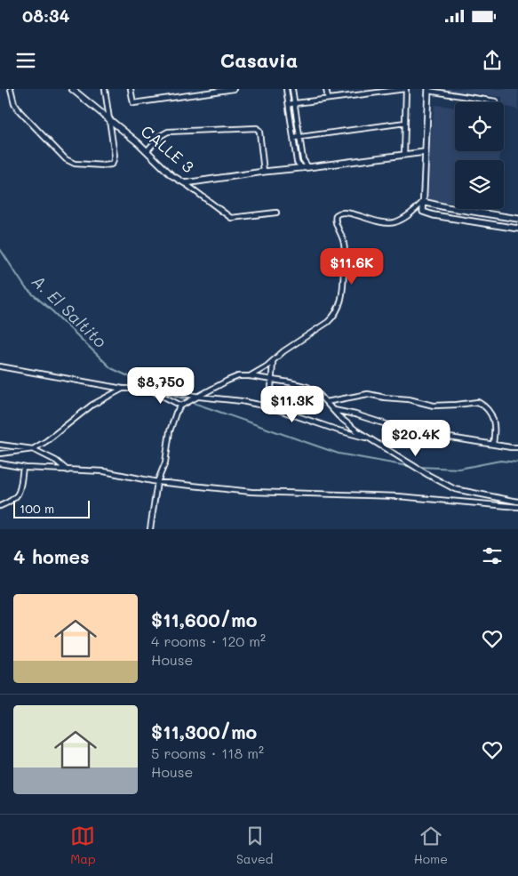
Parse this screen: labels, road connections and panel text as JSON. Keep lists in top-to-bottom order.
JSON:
{
  "streets": {
    "street": ["CALLE 3"]
  },
  "water": ["A. El Saltito"],
  "scale_bar": "100 m",
  "page": {
    "status": "08:34",
    "header": "Casavia",
    "price": [
      "$11.6K",
      "$8,750",
      "$11.3K",
      "$20.4K"
    ],
    "scale": "100 m",
    "heading": "4 homes",
    "list": [
      {
        "name": "$11,600/mo",
        "note": "4 rooms · 120 m² · House"
      },
      {
        "name": "$11,300/mo",
        "note": "5 rooms · 118 m² · House"
      }
    ],
    "tabs": ["Map", "Saved", "Home"]
  }
}
